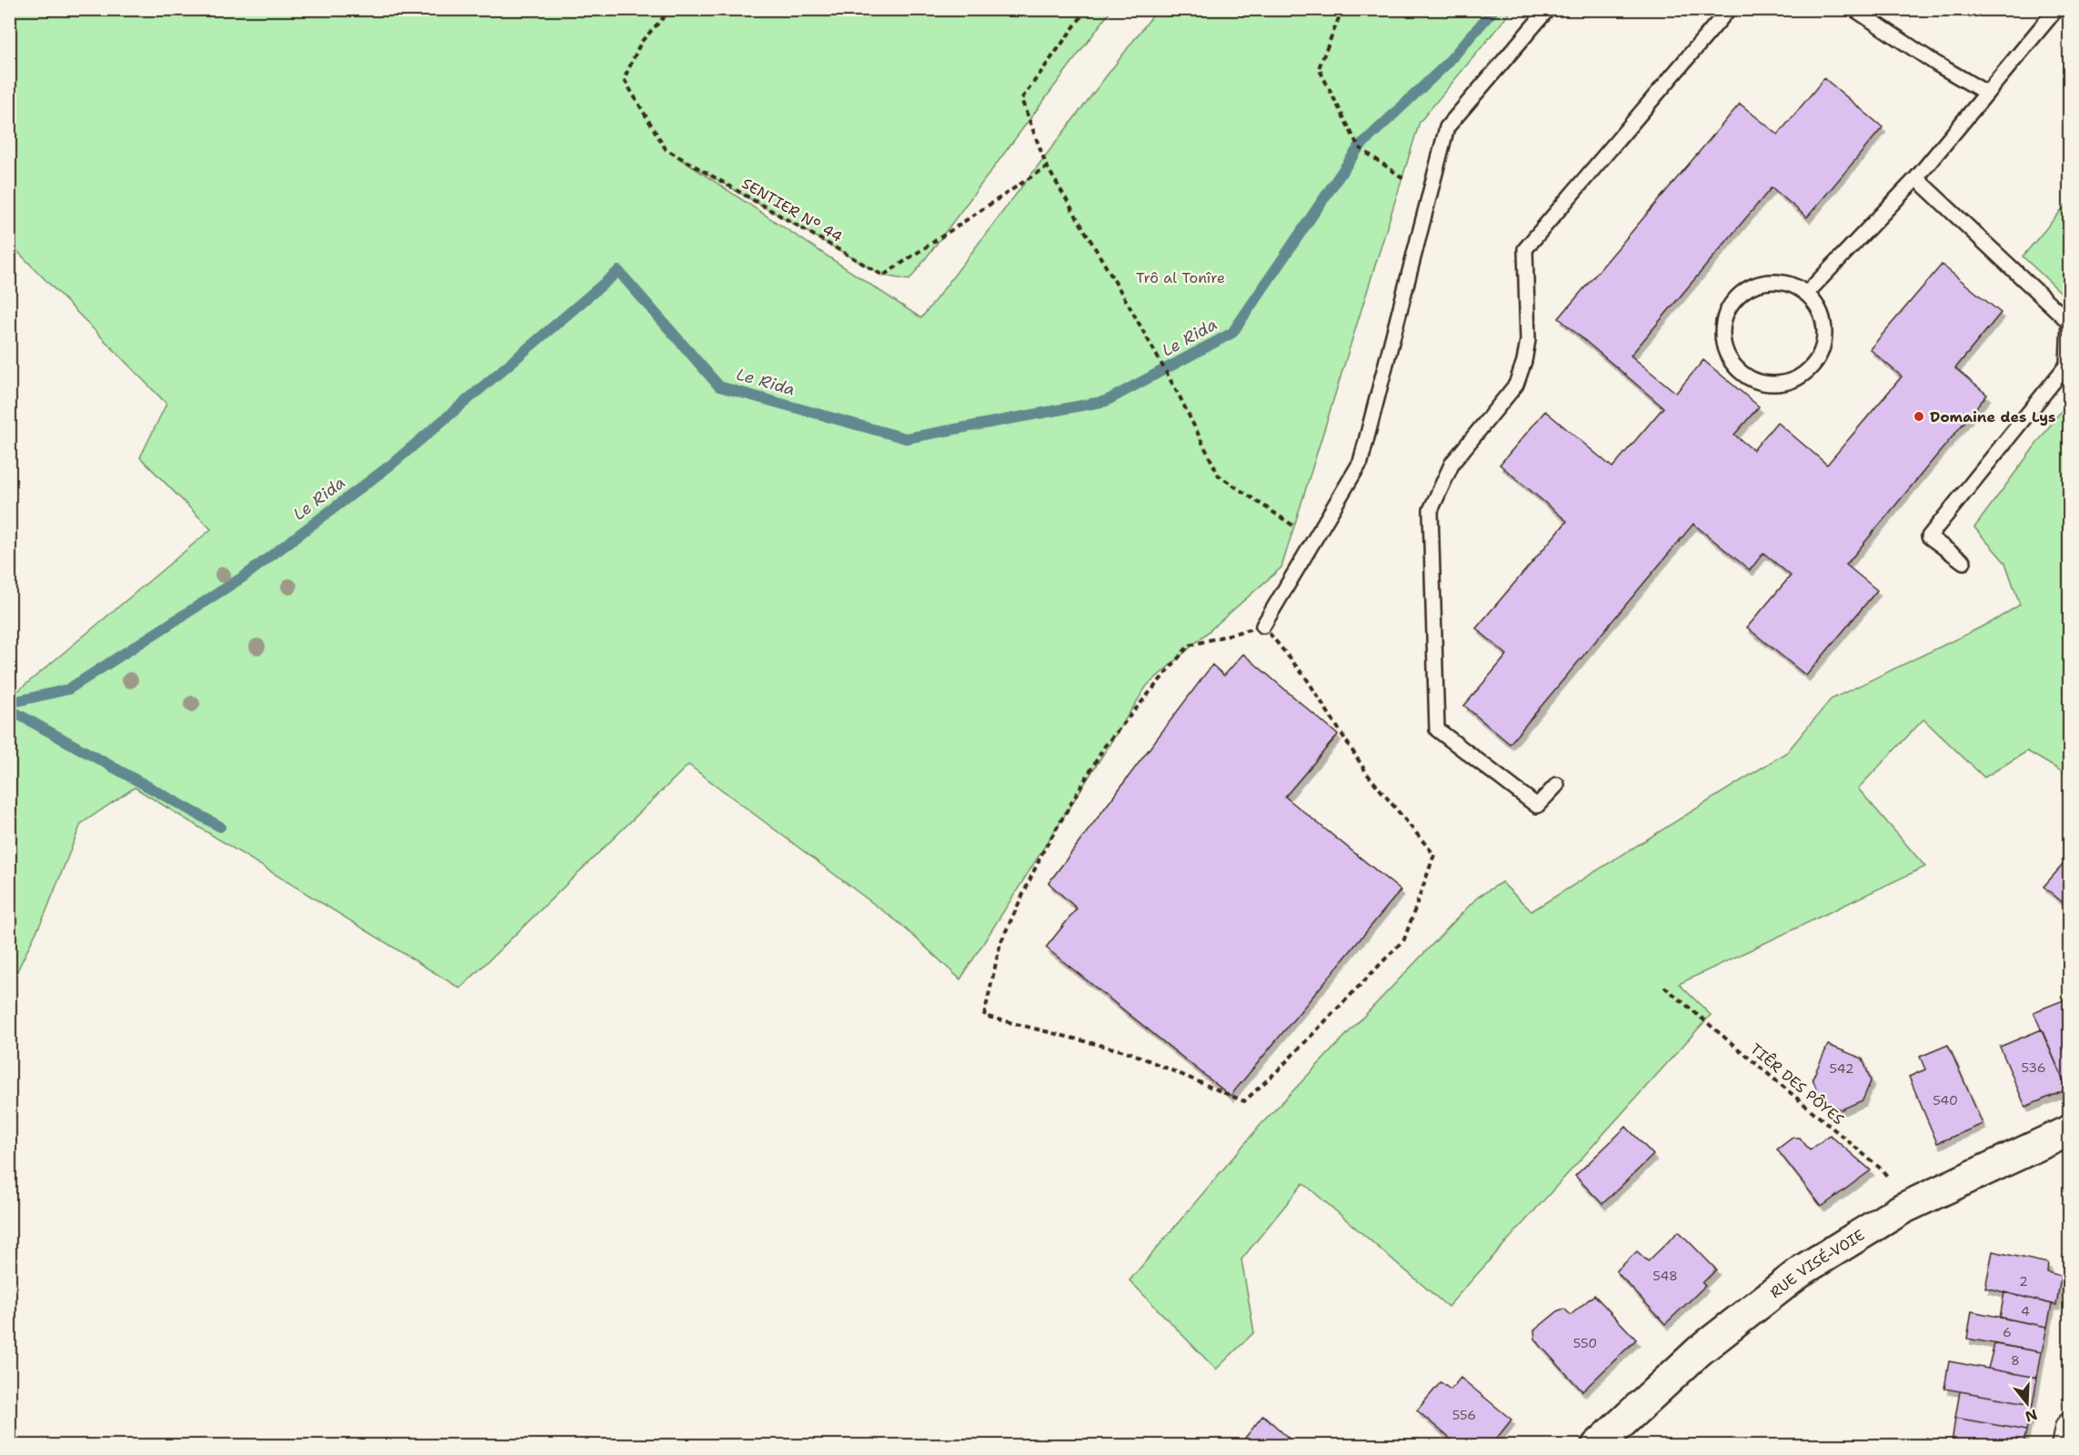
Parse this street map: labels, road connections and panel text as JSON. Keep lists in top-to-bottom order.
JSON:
{
  "streets": {
    "street": ["RUE VISÉ-VOIE"],
    "path": ["SENTIER N° 44", "TIÊR DES PÔYES"]
  },
  "crossings": [
    ["TIÊR DES PÔYES", "RUE VISÉ-VOIE"]
  ],
  "water": ["Le Rida"],
  "parks": ["Trô al Tonîre"],
  "places": ["Domaine des Lys"],
  "house_numbers": [
    "536",
    "542",
    "540",
    "548",
    "2",
    "4",
    "6",
    "550",
    "8",
    "556"
  ],
  "north": "bottom"
}
